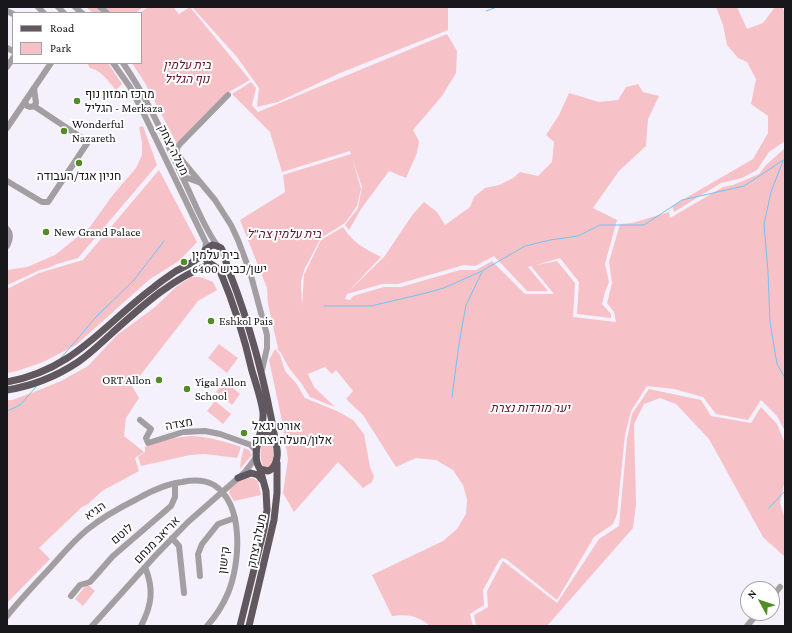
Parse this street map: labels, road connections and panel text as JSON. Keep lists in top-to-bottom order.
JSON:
{
  "streets": {
    "main road": ["מעלה יצחק"],
    "street": [
      "מצדה",
      "הגיא",
      "לוטם",
      "אריאב מנחם",
      "קישון"
    ]
  },
  "crossings": [
    ["מעלה יצחק", "מצדה"],
    ["הגיא", "לוטם"],
    ["הגיא", "אריאב מנחם"],
    ["הגיא", "קישון"],
    ["אריאב מנחם", "קישון"]
  ],
  "parks": ["בית עלמין נוף הגליל", "בית עלמין צה\"ל", "יער מורדות נצרת"],
  "places": [
    "מרכז המזון נוף הגליל - Merkaza",
    "Wonderful Nazareth",
    "חניון אגד/העבודה",
    "New Grand Palace",
    "בית עלמין ישן/כביש 6400",
    "Eshkol Pais",
    "ORT Allon",
    "Yigal Allon School",
    "אורט יגאל אלון/מעלה יצחק"
  ],
  "legend": ["Road", "Park"],
  "north": "top left"
}
